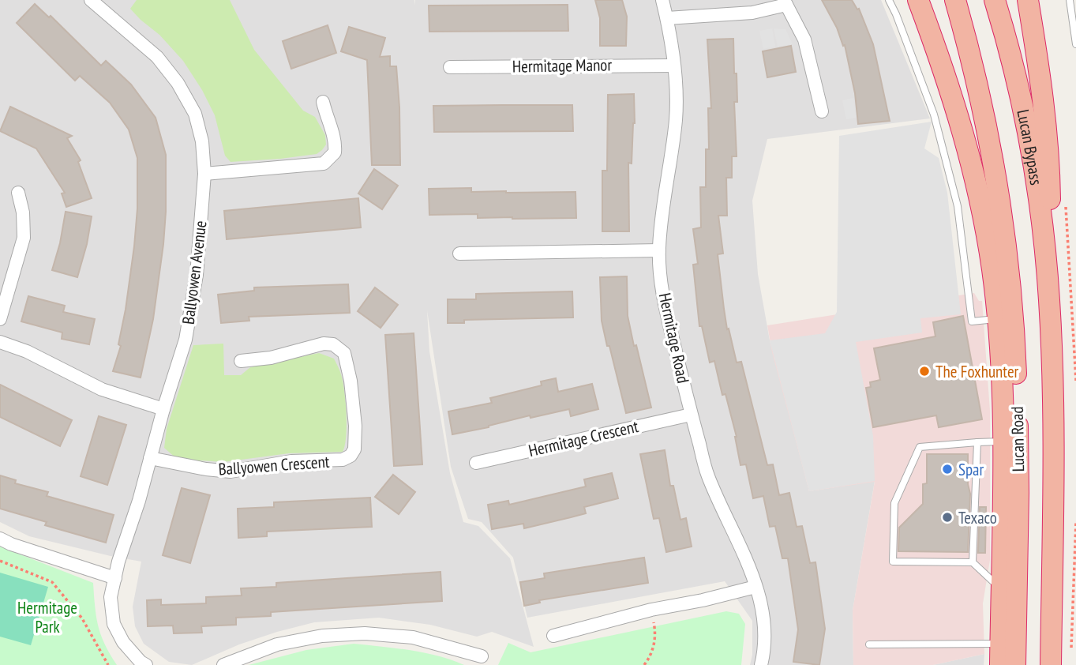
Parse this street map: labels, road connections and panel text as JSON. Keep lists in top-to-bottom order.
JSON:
{
  "streets": {
    "highway": ["Lucan Bypass", "Lucan Road"],
    "street": [
      "Hermitage Manor",
      "Ballyowen Avenue",
      "Hermitage Road",
      "Hermitage Crescent",
      "Ballyowen Crescent"
    ]
  },
  "crossings": [
    ["Hermitage Manor", "Hermitage Road"],
    ["Ballyowen Avenue", "Ballyowen Crescent"],
    ["Hermitage Road", "Hermitage Crescent"]
  ],
  "parks": ["Hermitage Park"],
  "places": ["The Foxhunter", "Spar", "Texaco"]
}
